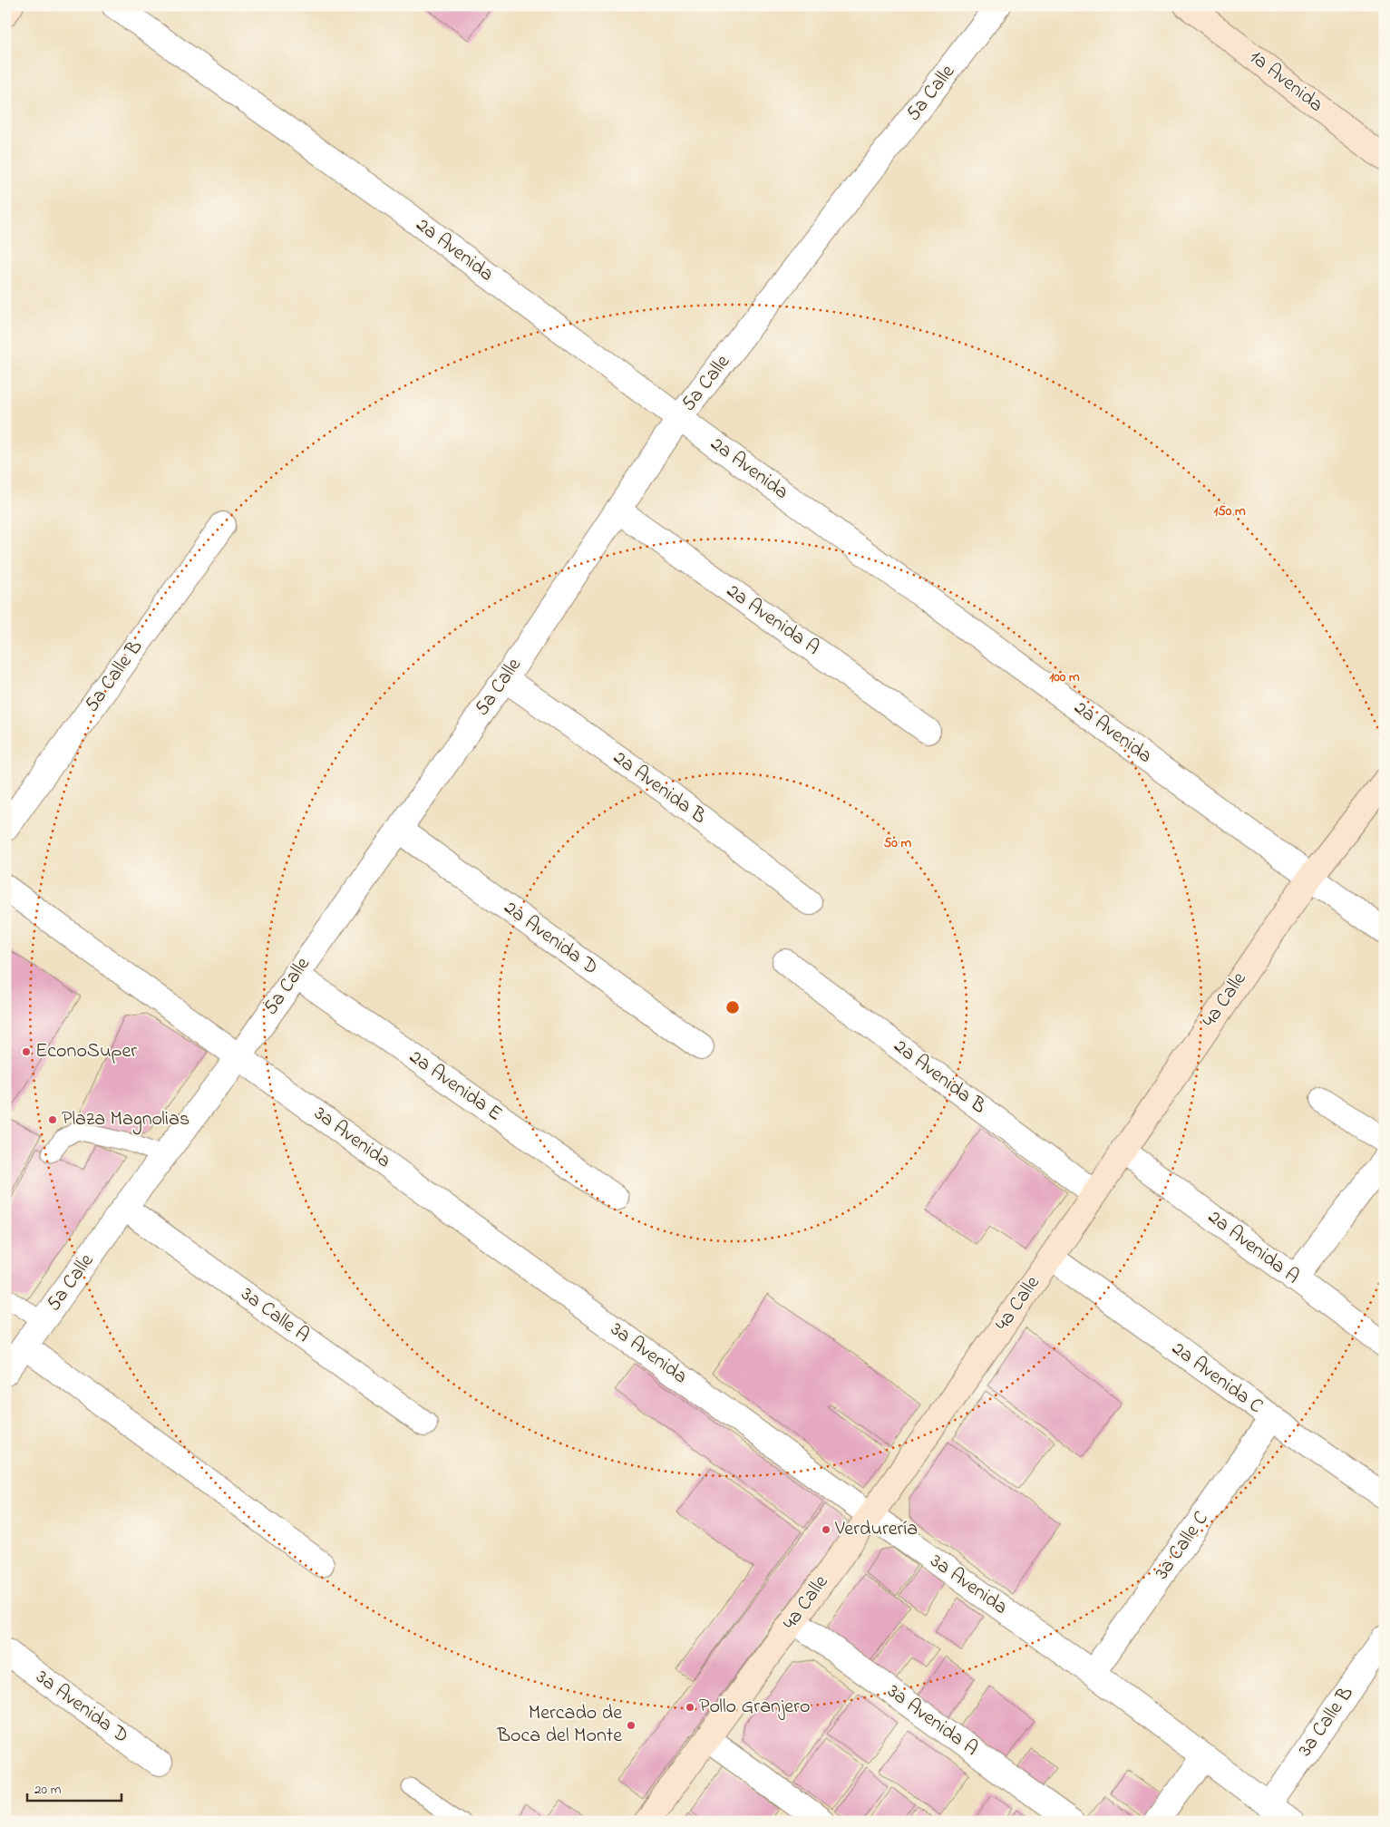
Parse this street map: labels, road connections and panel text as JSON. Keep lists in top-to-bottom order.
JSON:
{
  "streets": {
    "main road": ["1a Avenida", "4a Calle"],
    "street": [
      "5a Calle",
      "2a Avenida",
      "2a Avenida A",
      "5a Calle B",
      "2a Avenida B",
      "2a Avenida D",
      "2a Avenida E",
      "3a Avenida",
      "3a Calle A",
      "2a Avenida C",
      "3a Calle C",
      "3a Avenida D",
      "3a Avenida A",
      "3a Calle B"
    ]
  },
  "crossings": [
    ["5a Calle", "2a Avenida"],
    ["5a Calle", "2a Avenida A"],
    ["5a Calle", "2a Avenida B"],
    ["5a Calle", "2a Avenida D"],
    ["5a Calle", "2a Avenida E"],
    ["5a Calle", "3a Avenida"],
    ["5a Calle", "3a Calle A"],
    ["2a Avenida", "4a Calle"],
    ["2a Avenida A", "4a Calle"],
    ["2a Avenida B", "4a Calle"],
    ["4a Calle", "3a Avenida"],
    ["4a Calle", "2a Avenida C"],
    ["4a Calle", "3a Avenida A"],
    ["3a Avenida", "3a Calle C"],
    ["3a Avenida", "3a Calle B"],
    ["2a Avenida C", "3a Calle C"]
  ],
  "places": [
    "EconoSuper",
    "Plaza Magnolias",
    "Verdurería",
    "Pollo Granjero",
    "Mercado de Boca del Monte"
  ],
  "scale_bar": "20 m",
  "rings": ["150 m", "100 m", "50 m"]
}
